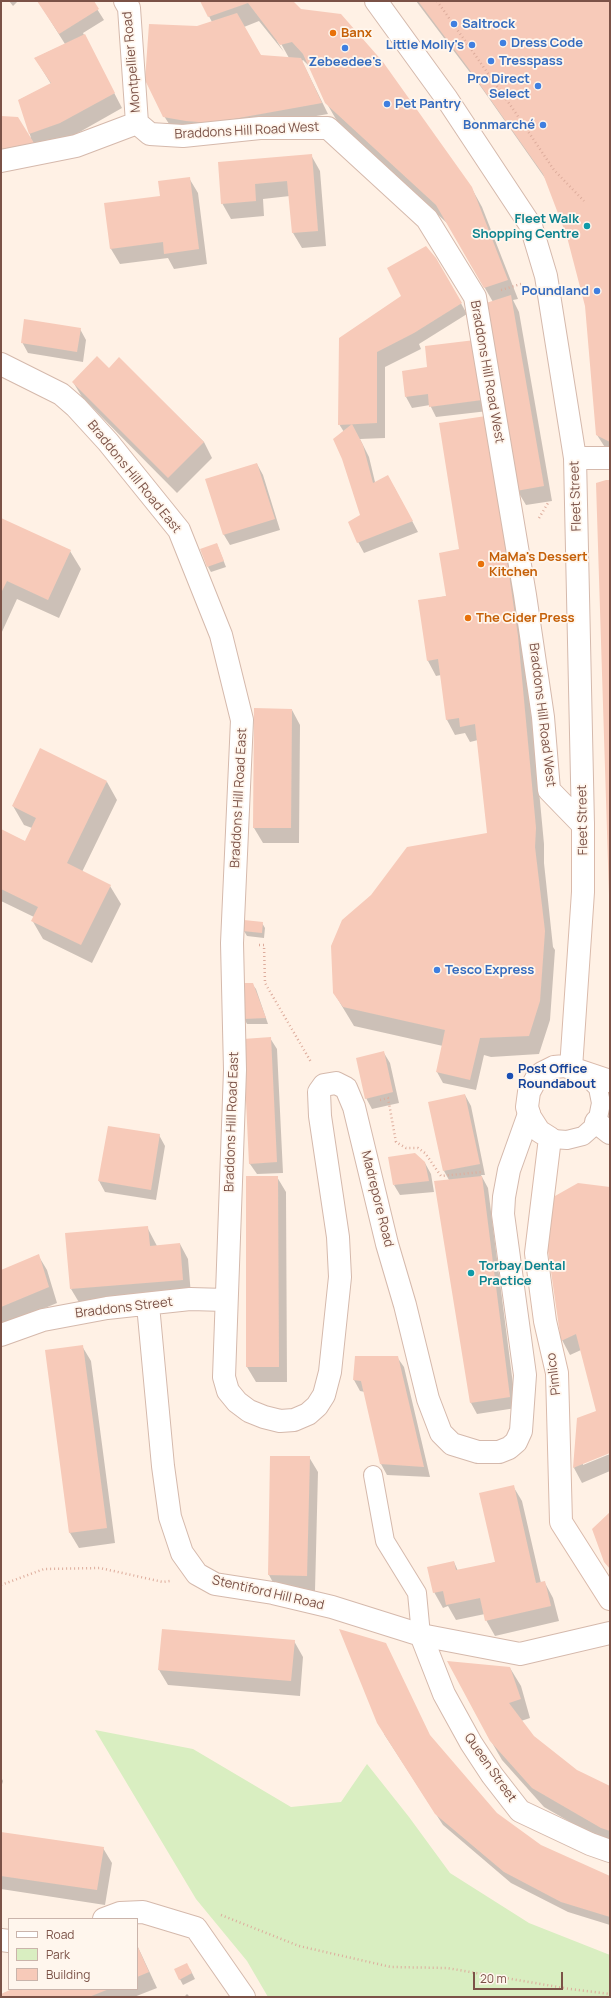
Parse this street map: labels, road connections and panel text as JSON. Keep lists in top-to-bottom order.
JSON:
{
  "streets": {
    "street": [
      "Montpellier Road",
      "Braddons Hill Road West",
      "Braddons Hill Road East",
      "Fleet Street",
      "Madrepore Road",
      "Braddons Street",
      "Pimlico",
      "Stentiford Hill Road",
      "Queen Street"
    ]
  },
  "crossings": [
    ["Montpellier Road", "Braddons Hill Road West"],
    ["Braddons Hill Road West", "Fleet Street"],
    ["Braddons Hill Road East", "Braddons Street"],
    ["Fleet Street", "Madrepore Road"],
    ["Fleet Street", "Pimlico"],
    ["Madrepore Road", "Pimlico"],
    ["Braddons Street", "Stentiford Hill Road"],
    ["Stentiford Hill Road", "Queen Street"]
  ],
  "places": [
    "Saltrock",
    "Banx",
    "Dress Code",
    "Little Molly's",
    "Zebeedee's",
    "Tresspass",
    "Pro Direct Select",
    "Pet Pantry",
    "Bonmarché",
    "Fleet Walk Shopping Centre",
    "Poundland",
    "MaMa's Dessert Kitchen",
    "The Cider Press",
    "Tesco Express",
    "Post Office Roundabout",
    "Torbay Dental Practice"
  ],
  "legend": ["Road", "Park", "Building"],
  "scale_bar": "20 m"
}
